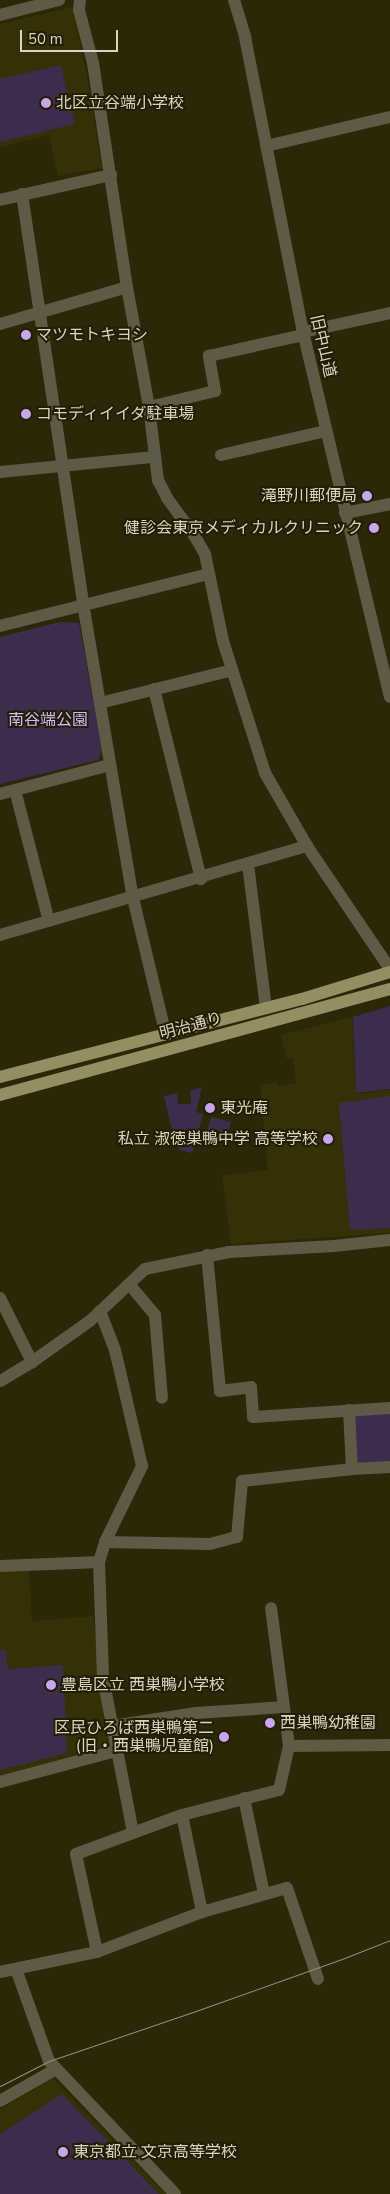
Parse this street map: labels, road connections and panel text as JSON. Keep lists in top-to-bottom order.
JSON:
{
  "streets": {
    "main road": ["明治通り"],
    "street": ["旧中山道"]
  },
  "parks": ["南谷端公園"],
  "places": [
    "北区立谷端小学校",
    "マツモトキヨシ",
    "コモディイイダ駐車場",
    "滝野川郵便局",
    "健診会東京メディカルクリニック",
    "東光庵",
    "私立 淑徳巣鴨中学 高等学校",
    "豊島区立 西巣鴨小学校",
    "西巣鴨幼稚園",
    "区民ひろば西巣鴨第二 (旧・西巣鴨児童館)",
    "東京都立 文京高等学校"
  ],
  "scale_bar": "50 m"
}
